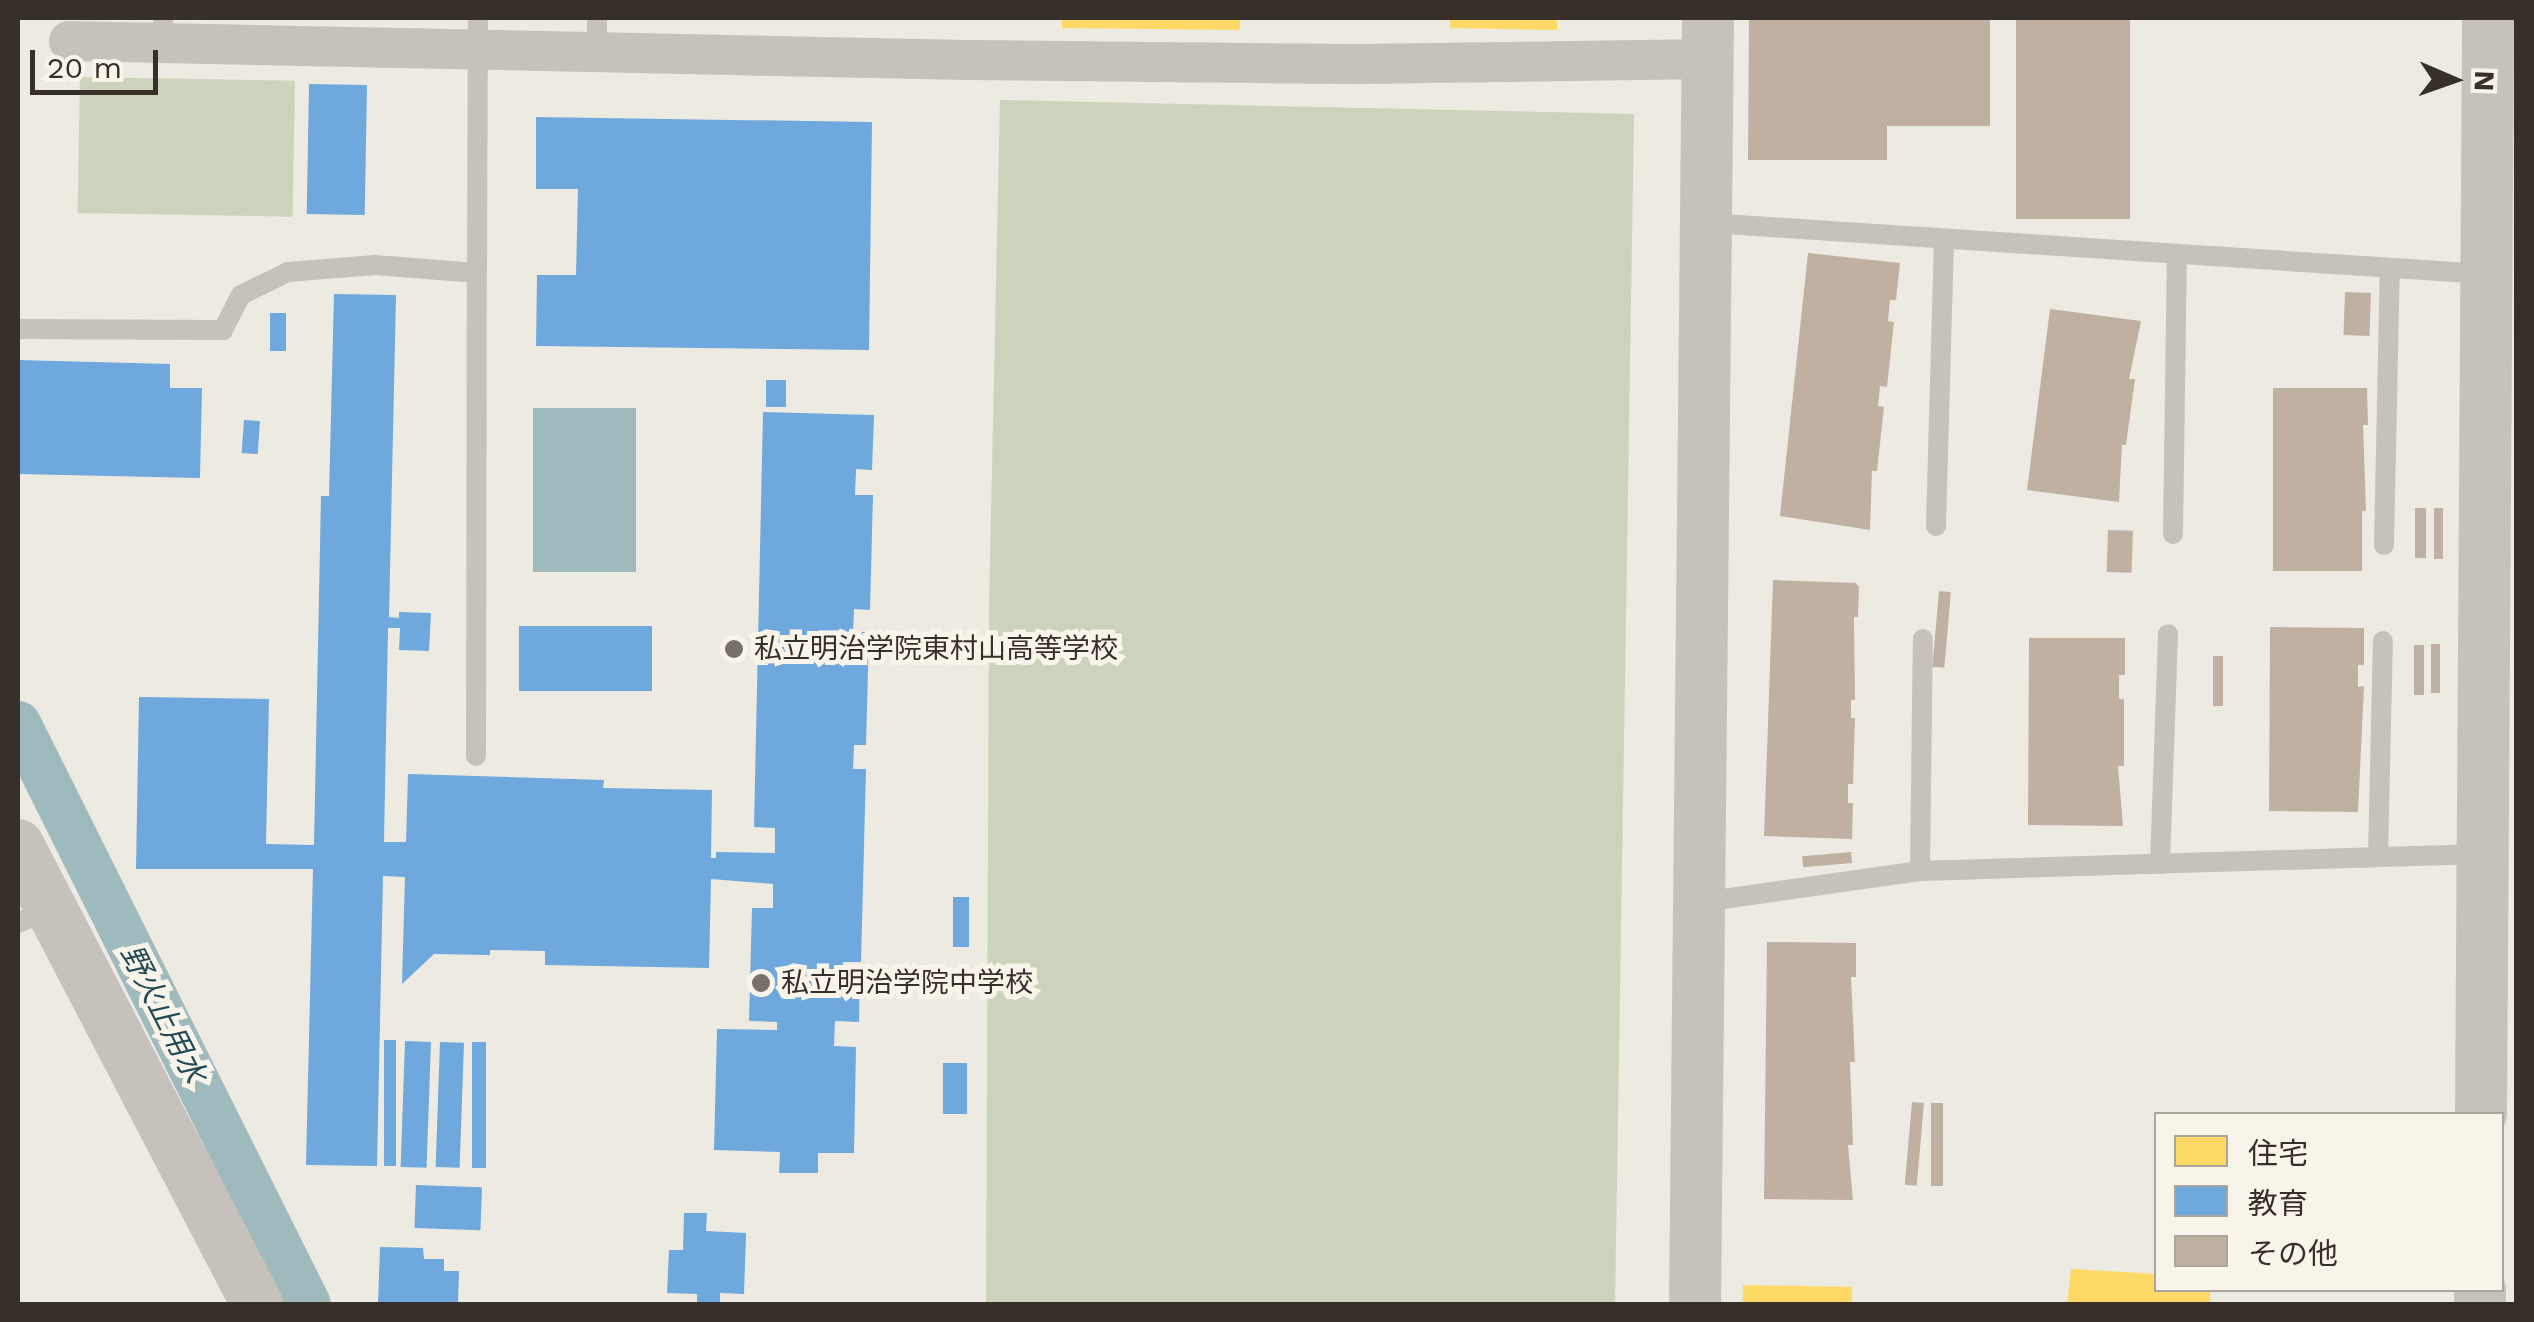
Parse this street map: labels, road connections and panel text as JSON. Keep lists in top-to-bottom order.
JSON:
{
  "water": ["野火止用水"],
  "places": ["私立明治学院東村山高等学校", "私立明治学院中学校"],
  "legend": ["住宅", "教育", "その他"],
  "scale_bar": "20 m",
  "north": "right"
}
